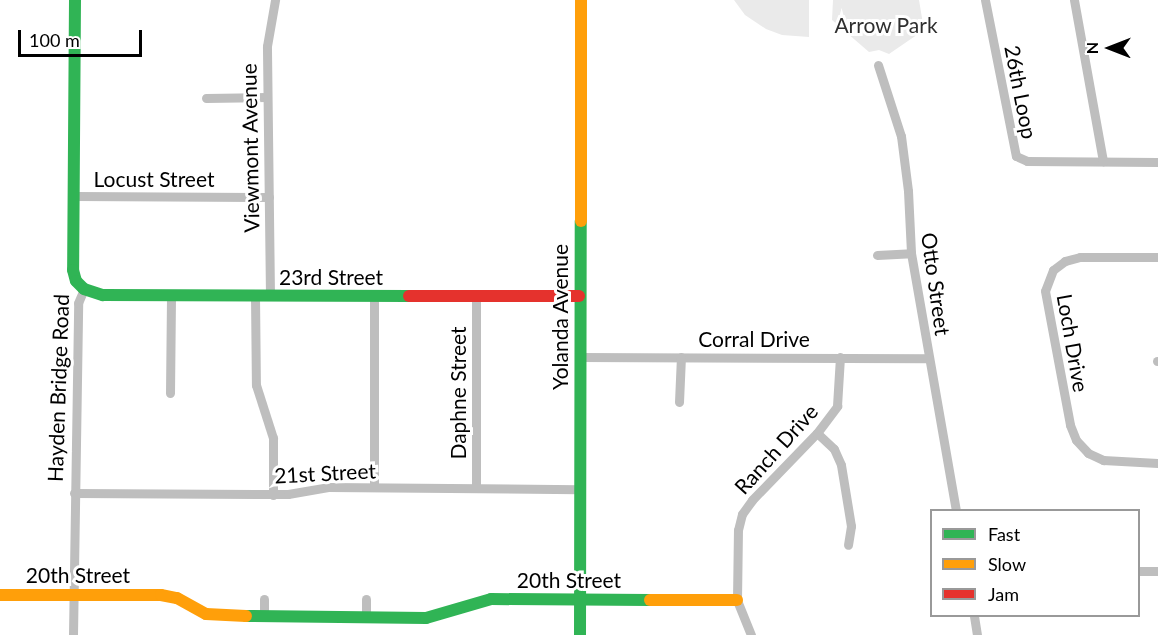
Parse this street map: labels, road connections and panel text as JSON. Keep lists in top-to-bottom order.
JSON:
{
  "streets": {
    "street": [
      "26th Loop",
      "Viewmont Avenue",
      "Locust Street",
      "23rd Street",
      "Otto Street",
      "Yolanda Avenue",
      "Corral Drive",
      "Loch Drive",
      "Hayden Bridge Road",
      "Daphne Street",
      "Ranch Drive",
      "21st Street",
      "20th Street"
    ]
  },
  "crossings": [
    ["Viewmont Avenue", "Locust Street"],
    ["Viewmont Avenue", "23rd Street"],
    ["Locust Street", "Hayden Bridge Road"],
    ["23rd Street", "Yolanda Avenue"],
    ["23rd Street", "Hayden Bridge Road"],
    ["23rd Street", "Daphne Street"],
    ["Otto Street", "Corral Drive"],
    ["Yolanda Avenue", "Corral Drive"],
    ["Yolanda Avenue", "21st Street"],
    ["Yolanda Avenue", "20th Street"],
    ["Corral Drive", "Ranch Drive"],
    ["Hayden Bridge Road", "21st Street"],
    ["Hayden Bridge Road", "20th Street"],
    ["Daphne Street", "21st Street"],
    ["Ranch Drive", "20th Street"]
  ],
  "parks": ["Arrow Park"],
  "legend": ["Fast", "Slow", "Jam"],
  "scale_bar": "100 m",
  "north": "left"
}
